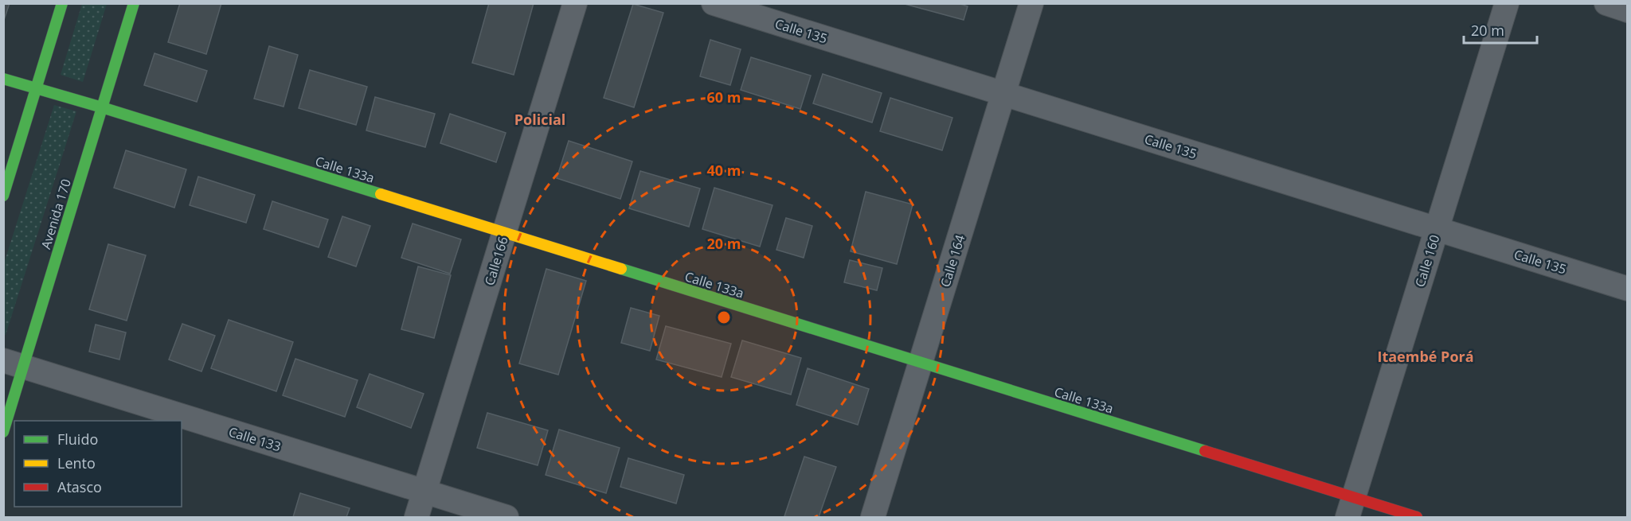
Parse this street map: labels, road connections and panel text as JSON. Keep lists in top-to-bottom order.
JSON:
{
  "streets": {
    "street": [
      "Calle 135",
      "Calle 133a",
      "Avenida 170",
      "Calle166",
      "Calle 164",
      "Calle 160",
      "Calle 133"
    ]
  },
  "crossings": [
    ["Calle 135", "Calle 164"],
    ["Calle 135", "Calle 160"],
    ["Calle 133a", "Avenida 170"],
    ["Calle 133a", "Calle166"],
    ["Calle 133a", "Calle 164"],
    ["Calle 133a", "Calle 160"],
    ["Avenida 170", "Calle 133"],
    ["Calle166", "Calle 133"]
  ],
  "districts": ["Policial", "Itaembé Porá"],
  "legend": ["Fluido", "Lento", "Atasco"],
  "scale_bar": "20 m",
  "rings": ["60 m", "40 m", "20 m"]
}
